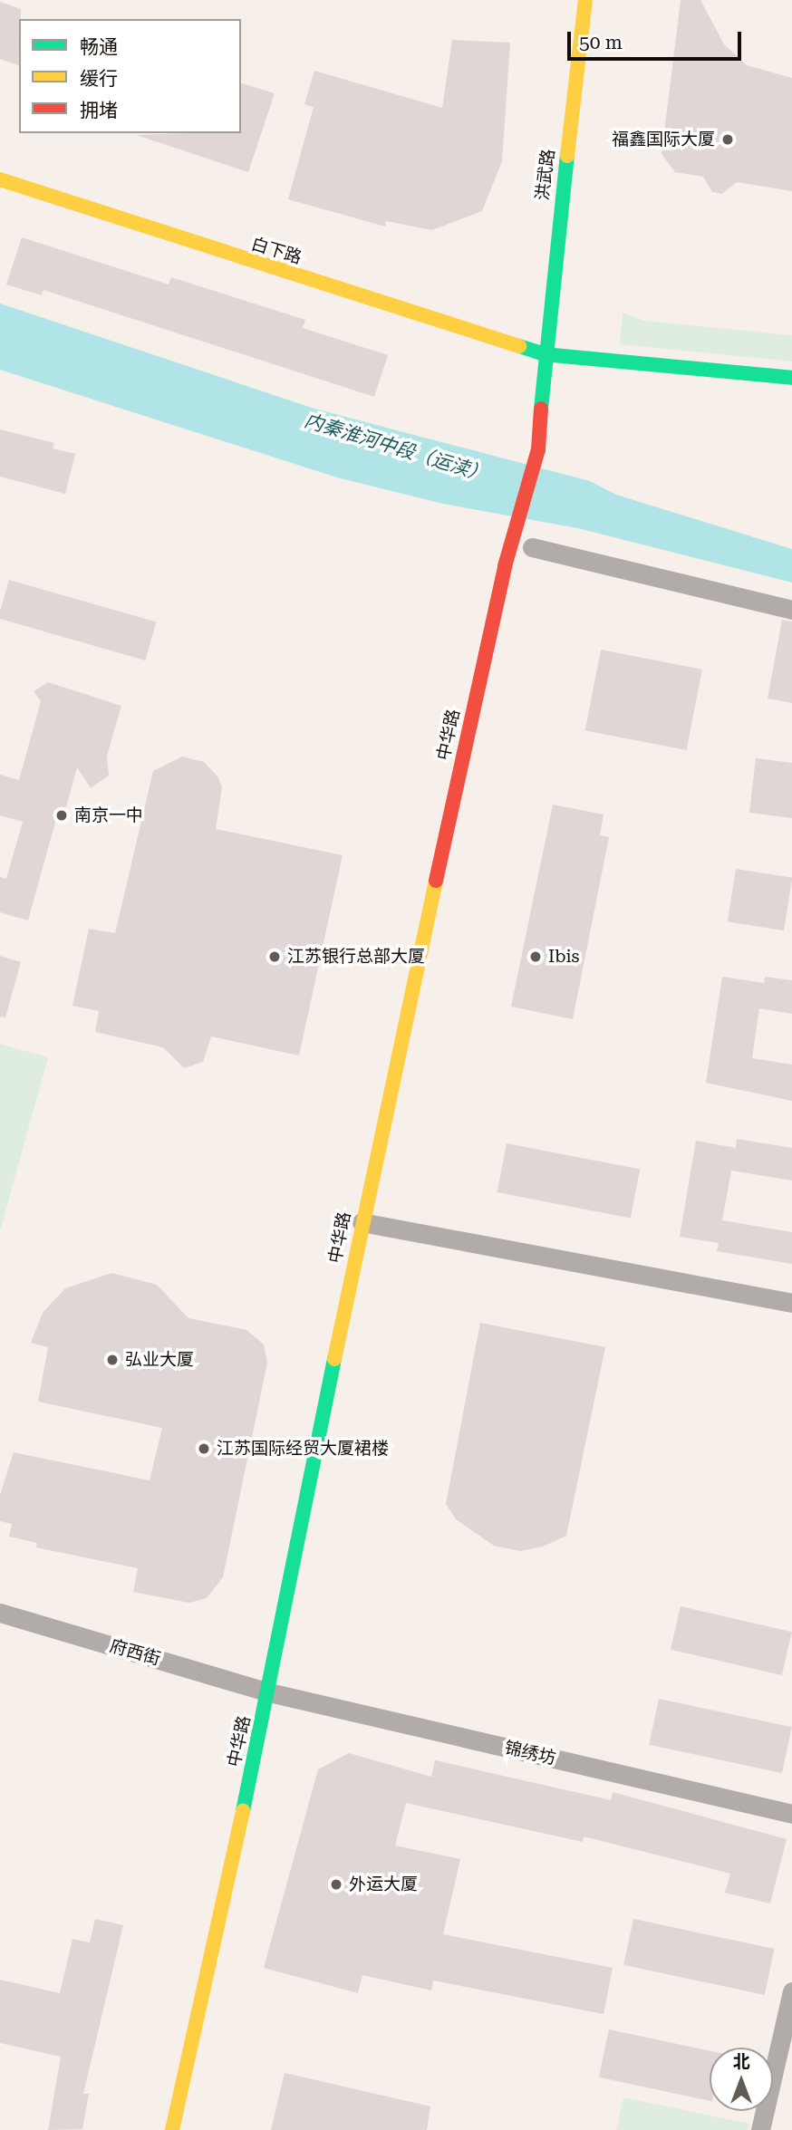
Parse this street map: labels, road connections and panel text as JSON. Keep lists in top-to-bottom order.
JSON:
{
  "streets": {
    "main road": ["洪武路", "白下路", "中华路"],
    "street": ["府西街", "锦绣坊"]
  },
  "crossings": [
    ["洪武路", "白下路"],
    ["洪武路", "中华路"],
    ["白下路", "中华路"],
    ["中华路", "府西街"],
    ["中华路", "锦绣坊"],
    ["府西街", "锦绣坊"]
  ],
  "water": ["内秦淮河中段（运渎）"],
  "places": [
    "福鑫国际大厦",
    "南京一中",
    "江苏银行总部大厦",
    "Ibis",
    "弘业大厦",
    "江苏国际经贸大厦裙楼",
    "外运大厦"
  ],
  "legend": ["畅通", "缓行", "拥堵"],
  "scale_bar": "50 m",
  "north": "top"
}
